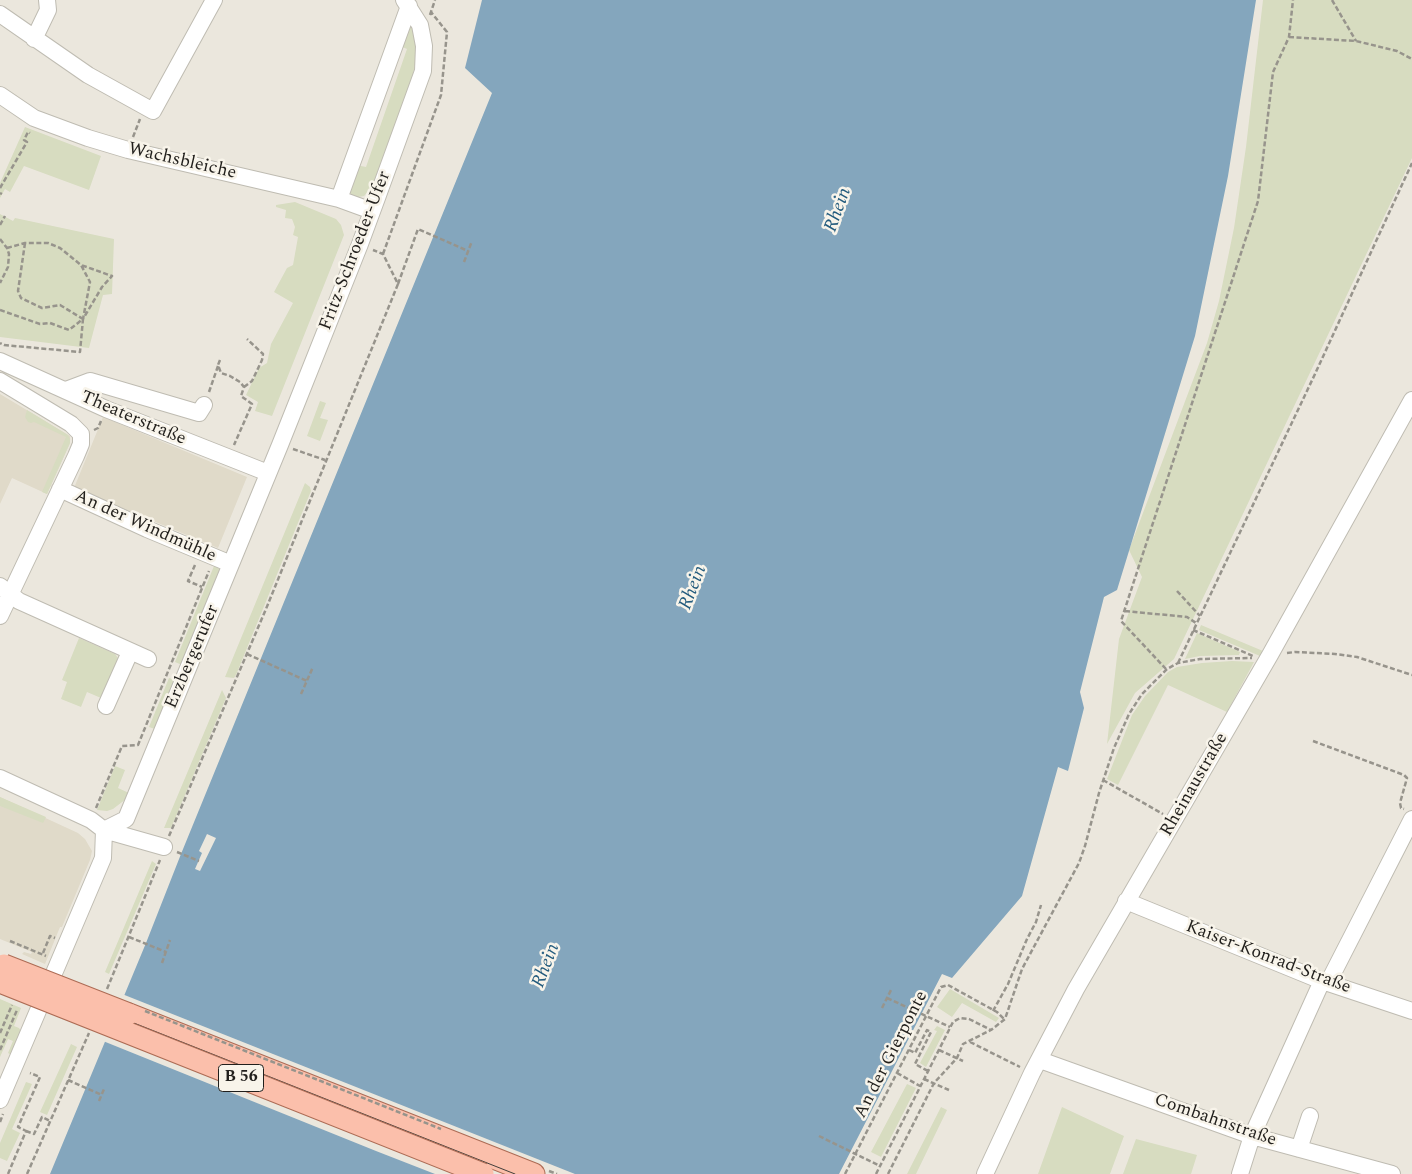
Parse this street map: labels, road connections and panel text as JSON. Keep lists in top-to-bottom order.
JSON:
{
  "streets": {
    "main road": ["B 56"],
    "street": [
      "Wachsbleiche",
      "Fritz-Schroeder-Ufer",
      "Theaterstraße",
      "An der Windmühle",
      "Erzbergerufer",
      "Rheinaustraße",
      "Kaiser-Konrad-Straße",
      "Combahnstraße"
    ],
    "path": ["An der Gierponte"]
  },
  "crossings": [
    ["Wachsbleiche", "Fritz-Schroeder-Ufer"],
    ["Fritz-Schroeder-Ufer", "Theaterstraße"],
    ["Fritz-Schroeder-Ufer", "Erzbergerufer"],
    ["Theaterstraße", "Erzbergerufer"],
    ["An der Windmühle", "Erzbergerufer"],
    ["Rheinaustraße", "Kaiser-Konrad-Straße"],
    ["Rheinaustraße", "Combahnstraße"]
  ],
  "water": ["Rhein"]
}
